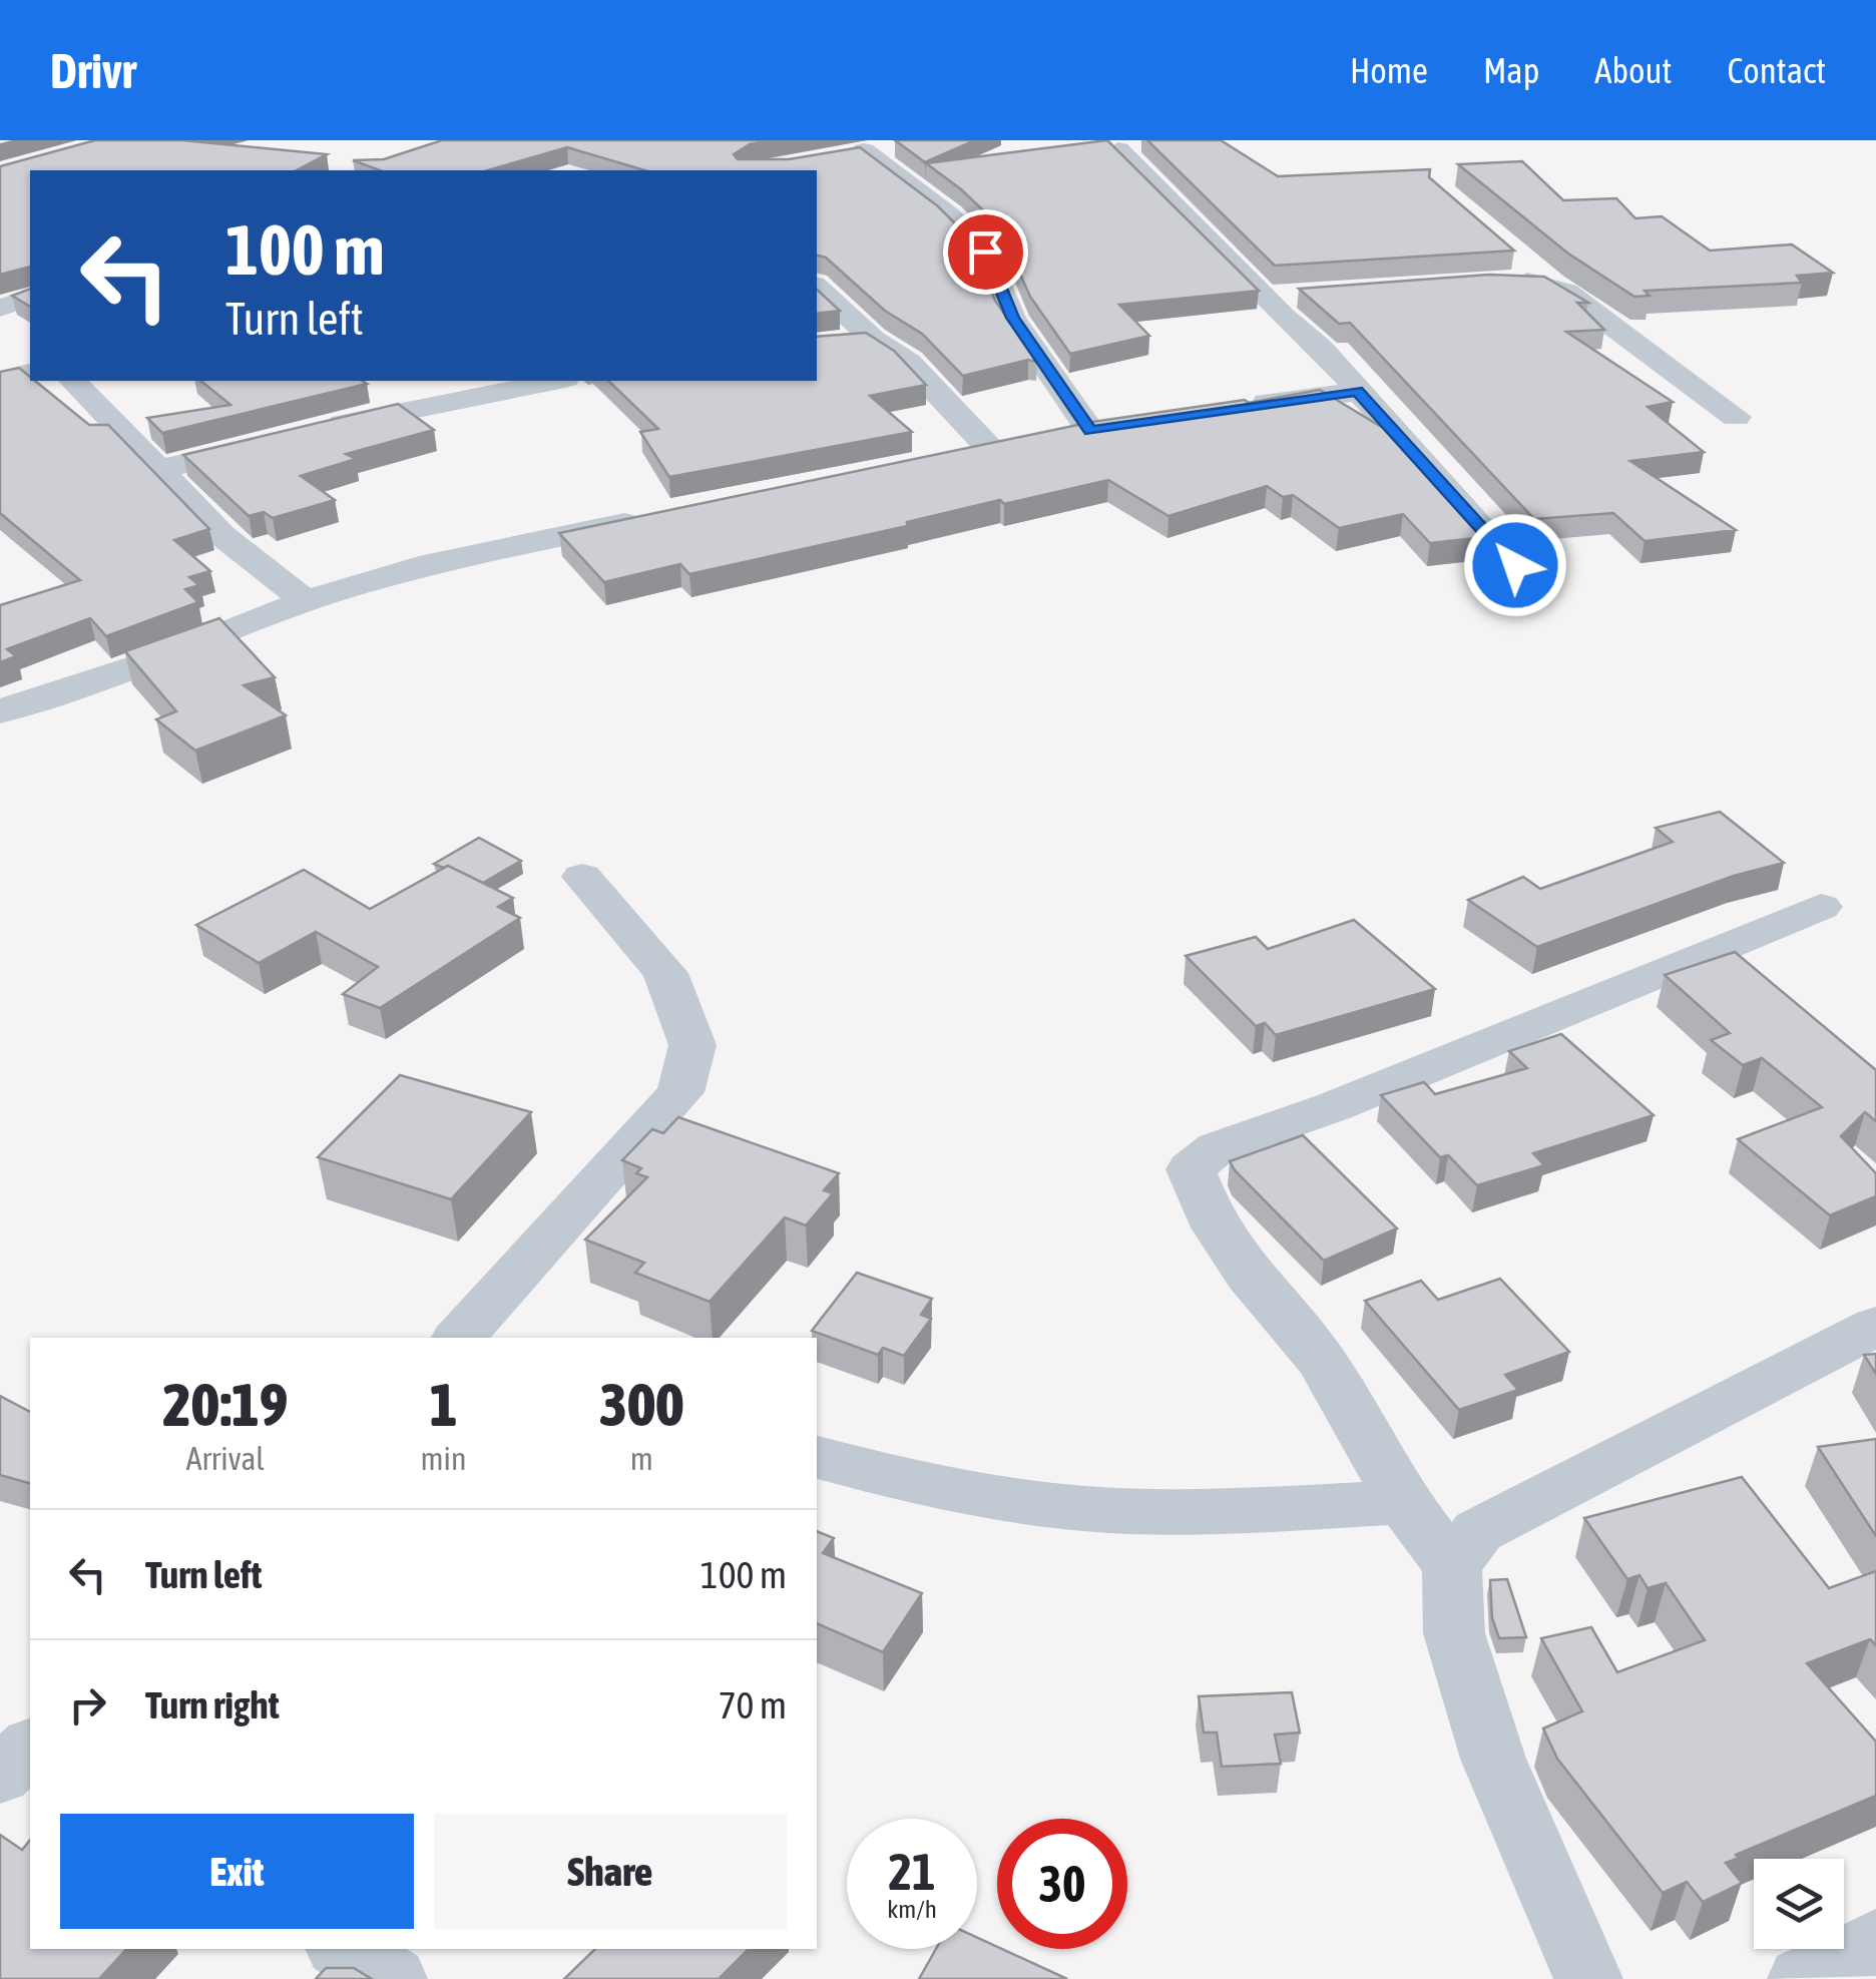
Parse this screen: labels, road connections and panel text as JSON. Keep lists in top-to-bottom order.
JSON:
{
  "page": {
    "header": "Drivr",
    "nav": [
      "Home",
      "Map",
      "About",
      "Contact"
    ],
    "turn": ["100 m", "Turn left"],
    "eta": [
      "20:19",
      "Arrival",
      "1",
      "min",
      "300",
      "m"
    ],
    "list": [
      {
        "name": "Turn left",
        "value": "100 m"
      },
      {
        "name": "Turn right",
        "value": "70 m"
      }
    ],
    "buttons": ["Exit", "Share"],
    "speed": "21 km/h",
    "limit": "30"
  }
}
